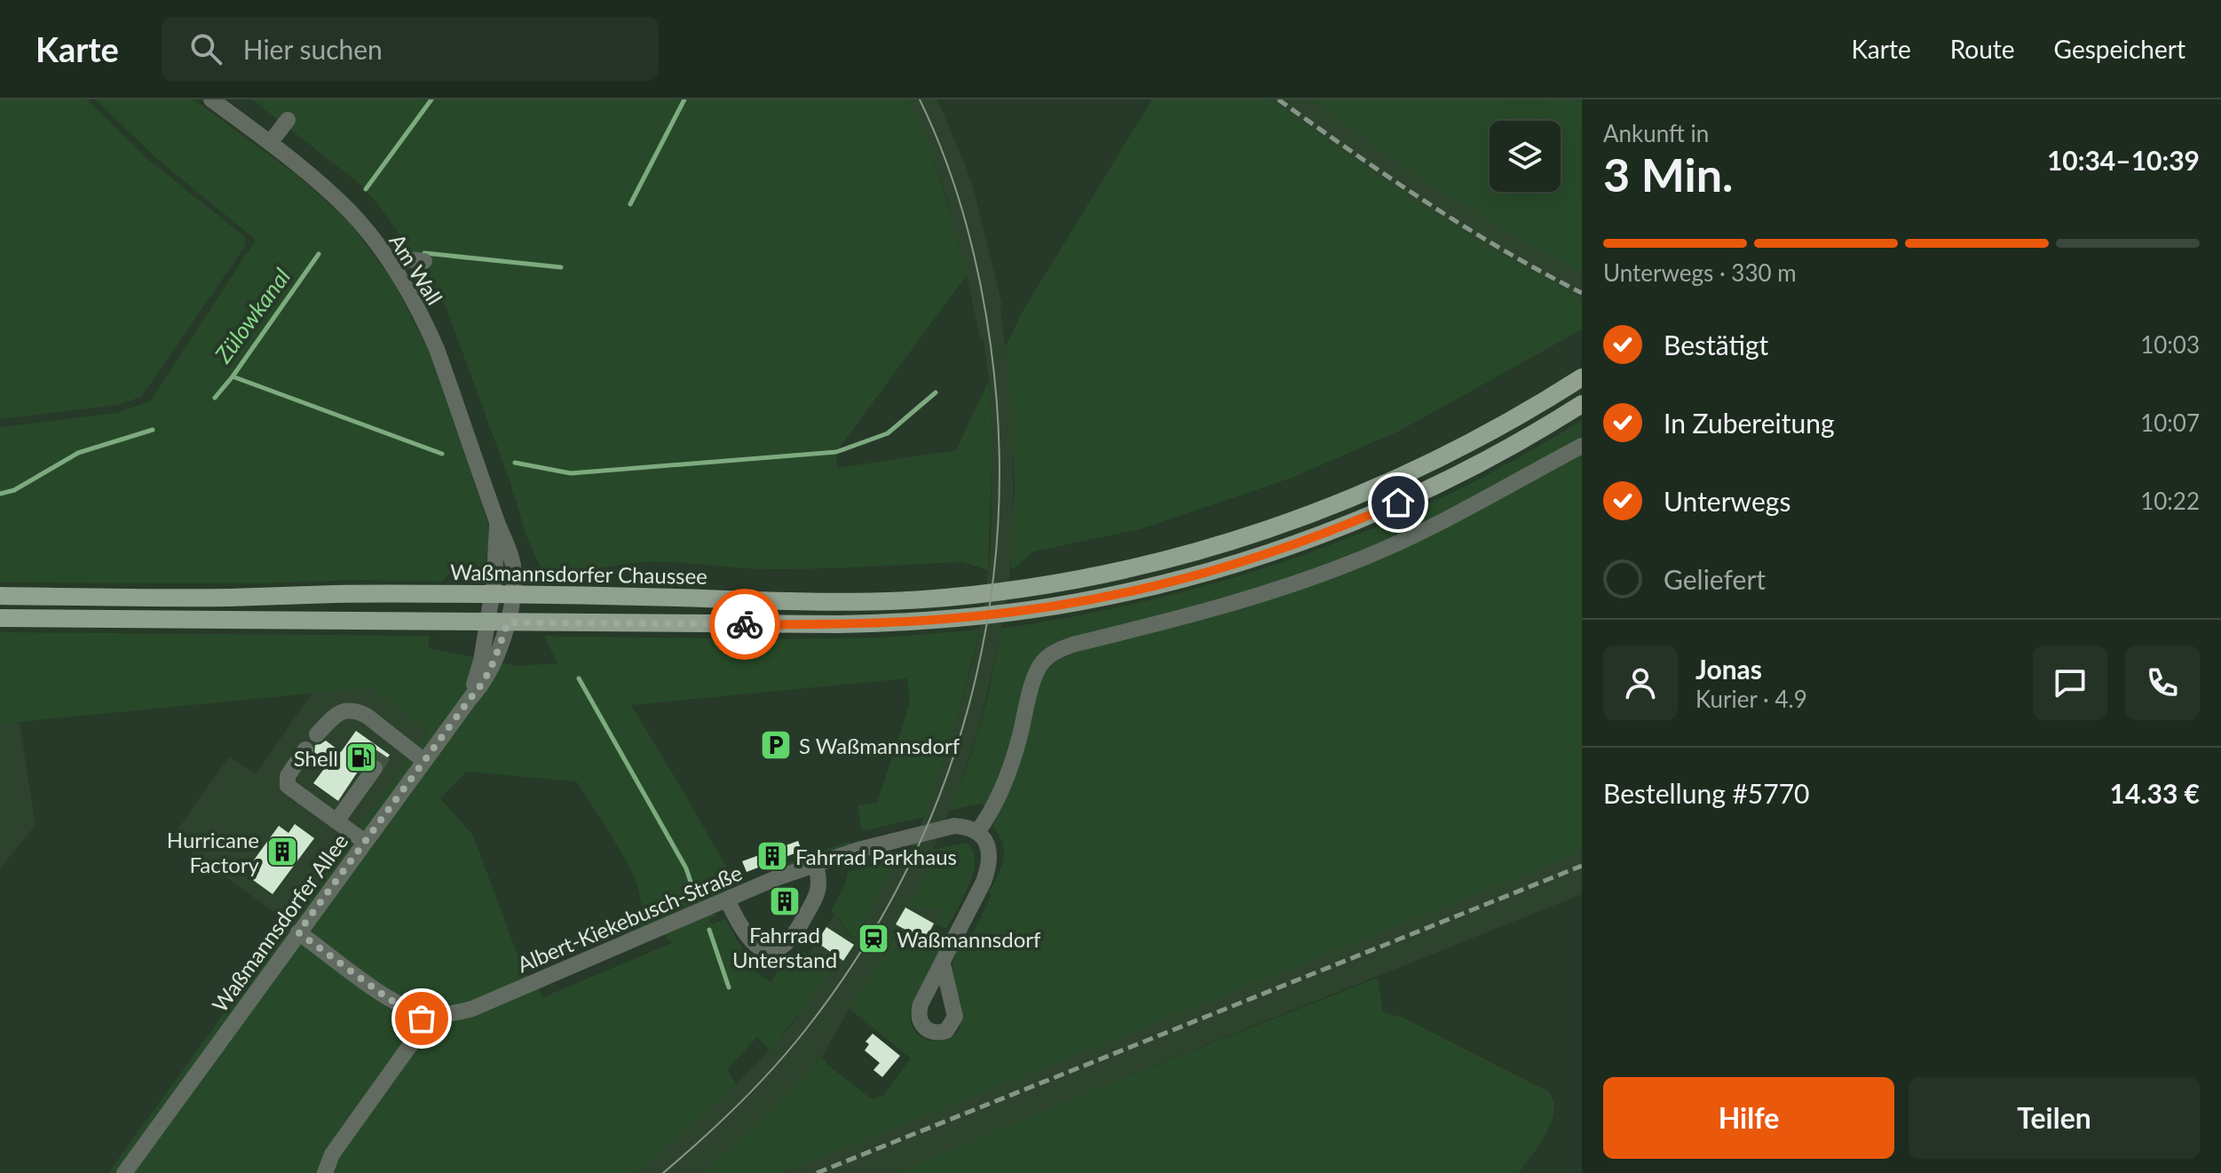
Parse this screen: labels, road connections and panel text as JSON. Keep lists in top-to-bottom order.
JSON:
{
  "streets": {
    "main road": ["Waßmannsdorfer Chaussee"],
    "street": ["Am Wall", "Albert-Kiekebusch-Straße", "Waßmannsdorfer Allee"]
  },
  "crossings": [
    ["Am Wall", "Waßmannsdorfer Chaussee"],
    ["Am Wall", "Waßmannsdorfer Allee"],
    ["Waßmannsdorfer Chaussee", "Waßmannsdorfer Allee"],
    ["Albert-Kiekebusch-Straße", "Waßmannsdorfer Allee"]
  ],
  "water": ["Zülowkanal"],
  "places": {
    "parking": ["S Waßmannsdorf"],
    "fuel station": ["Shell"],
    "building": ["Hurricane Factory", "Fahrrad Parkhaus", "Fahrrad Unterstand"],
    "station": ["Waßmannsdorf"]
  },
  "page": {
    "header": "Karte",
    "search": "Hier suchen",
    "nav": ["Karte", "Route", "Gespeichert"],
    "heading": ["3 Min.", "Ankunft in", "10:34–10:39"],
    "panel": [
      "Jonas",
      "Kurier · 4.9",
      "Bestellung #5770",
      "14.33 €"
    ],
    "bar": "Unterwegs · 330 m",
    "list": [
      ["Bestätigt", "10:03"],
      ["In Zubereitung", "10:07"],
      ["Unterwegs", "10:22"],
      "Geliefert"
    ],
    "buttons": ["Hilfe", "Teilen"]
  }
}
